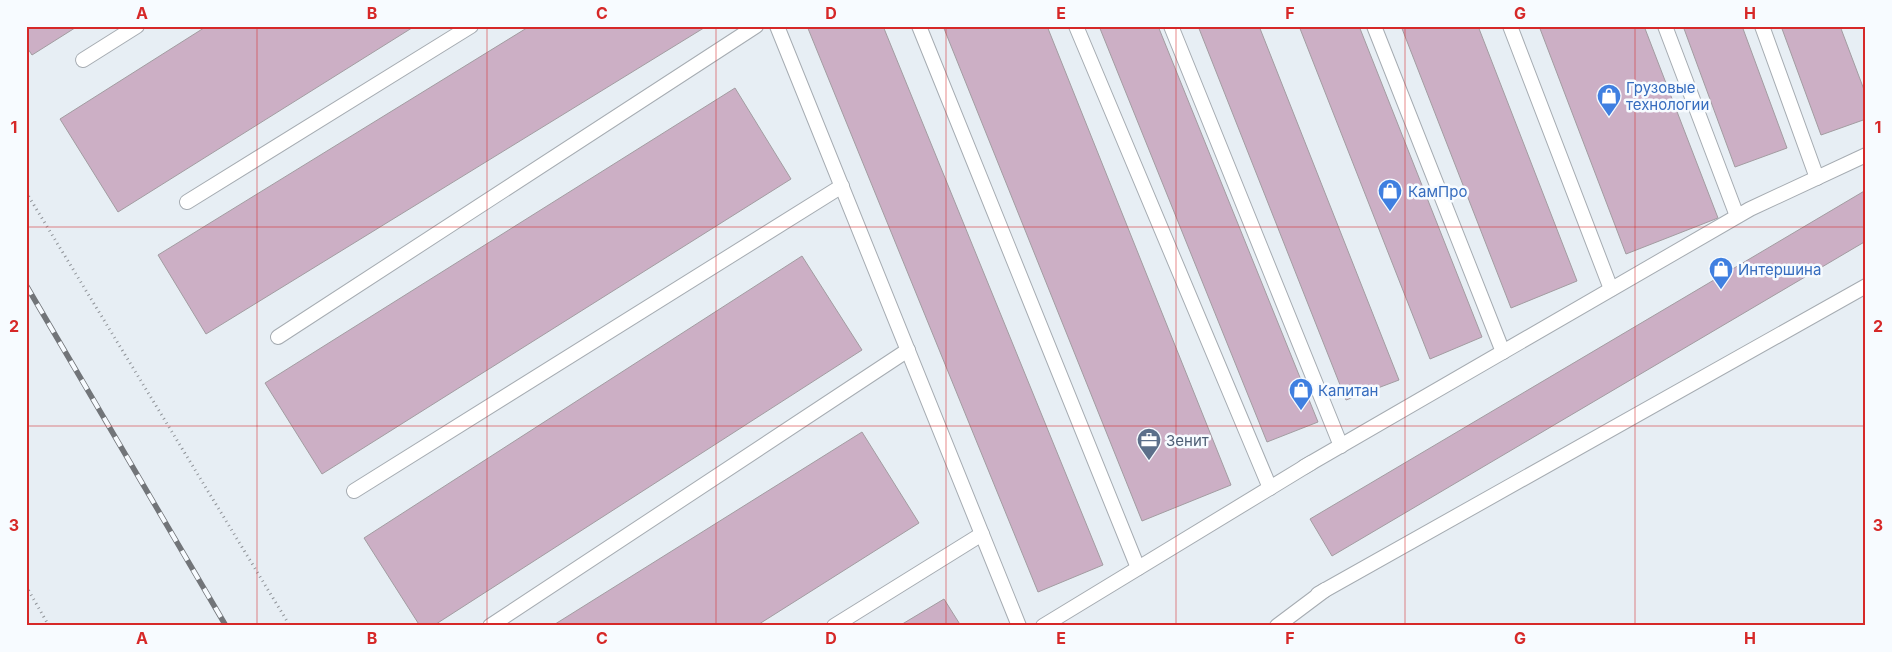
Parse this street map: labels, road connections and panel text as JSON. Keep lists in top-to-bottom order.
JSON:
{
  "places": {
    "shop": [
      "Грузовые технологии",
      "КамПро",
      "Интершина",
      "Капитан"
    ],
    "office": ["Зенит"]
  },
  "grid": {
    "columns": [
      "A",
      "B",
      "C",
      "D",
      "E",
      "F",
      "G",
      "H"
    ],
    "rows": ["1", "2", "3"]
  }
}
